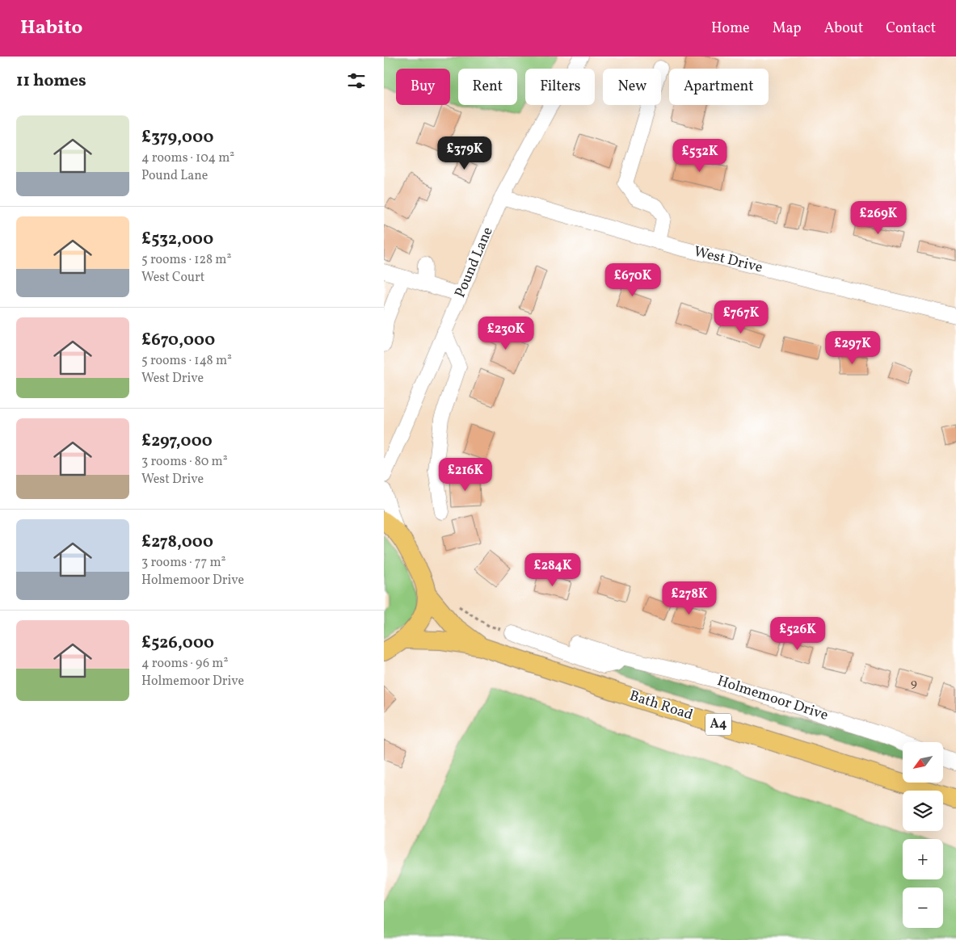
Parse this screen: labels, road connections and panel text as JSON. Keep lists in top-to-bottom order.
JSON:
{
  "streets": {
    "main road": ["Bath Road", "A4"],
    "street": ["West Drive", "Pound Lane", "Holmemoor Drive"]
  },
  "crossings": [
    ["West Drive", "Pound Lane"]
  ],
  "house_numbers": ["9"],
  "north": "bottom left",
  "page": {
    "header": "Habito",
    "nav": [
      "Home",
      "Map",
      "About",
      "Contact"
    ],
    "heading": "11 homes",
    "chip": [
      "Buy",
      "Rent",
      "Filters",
      "New",
      "Apartment"
    ],
    "list": [
      {
        "name": "£379,000",
        "note": "4 rooms · 104 m² · Pound Lane"
      },
      {
        "name": "£532,000",
        "note": "5 rooms · 128 m² · West Court"
      },
      {
        "name": "£670,000",
        "note": "5 rooms · 148 m² · West Drive"
      },
      {
        "name": "£297,000",
        "note": "3 rooms · 80 m² · West Drive"
      },
      {
        "name": "£278,000",
        "note": "3 rooms · 77 m² · Holmemoor Drive"
      },
      {
        "name": "£526,000",
        "note": "4 rooms · 96 m² · Holmemoor Drive"
      }
    ],
    "price": [
      "£379K",
      "£532K",
      "£269K",
      "£670K",
      "£767K",
      "£230K",
      "£297K",
      "£216K",
      "£284K",
      "£278K",
      "£526K"
    ],
    "map_buttons": ["+", "−"]
  }
}
